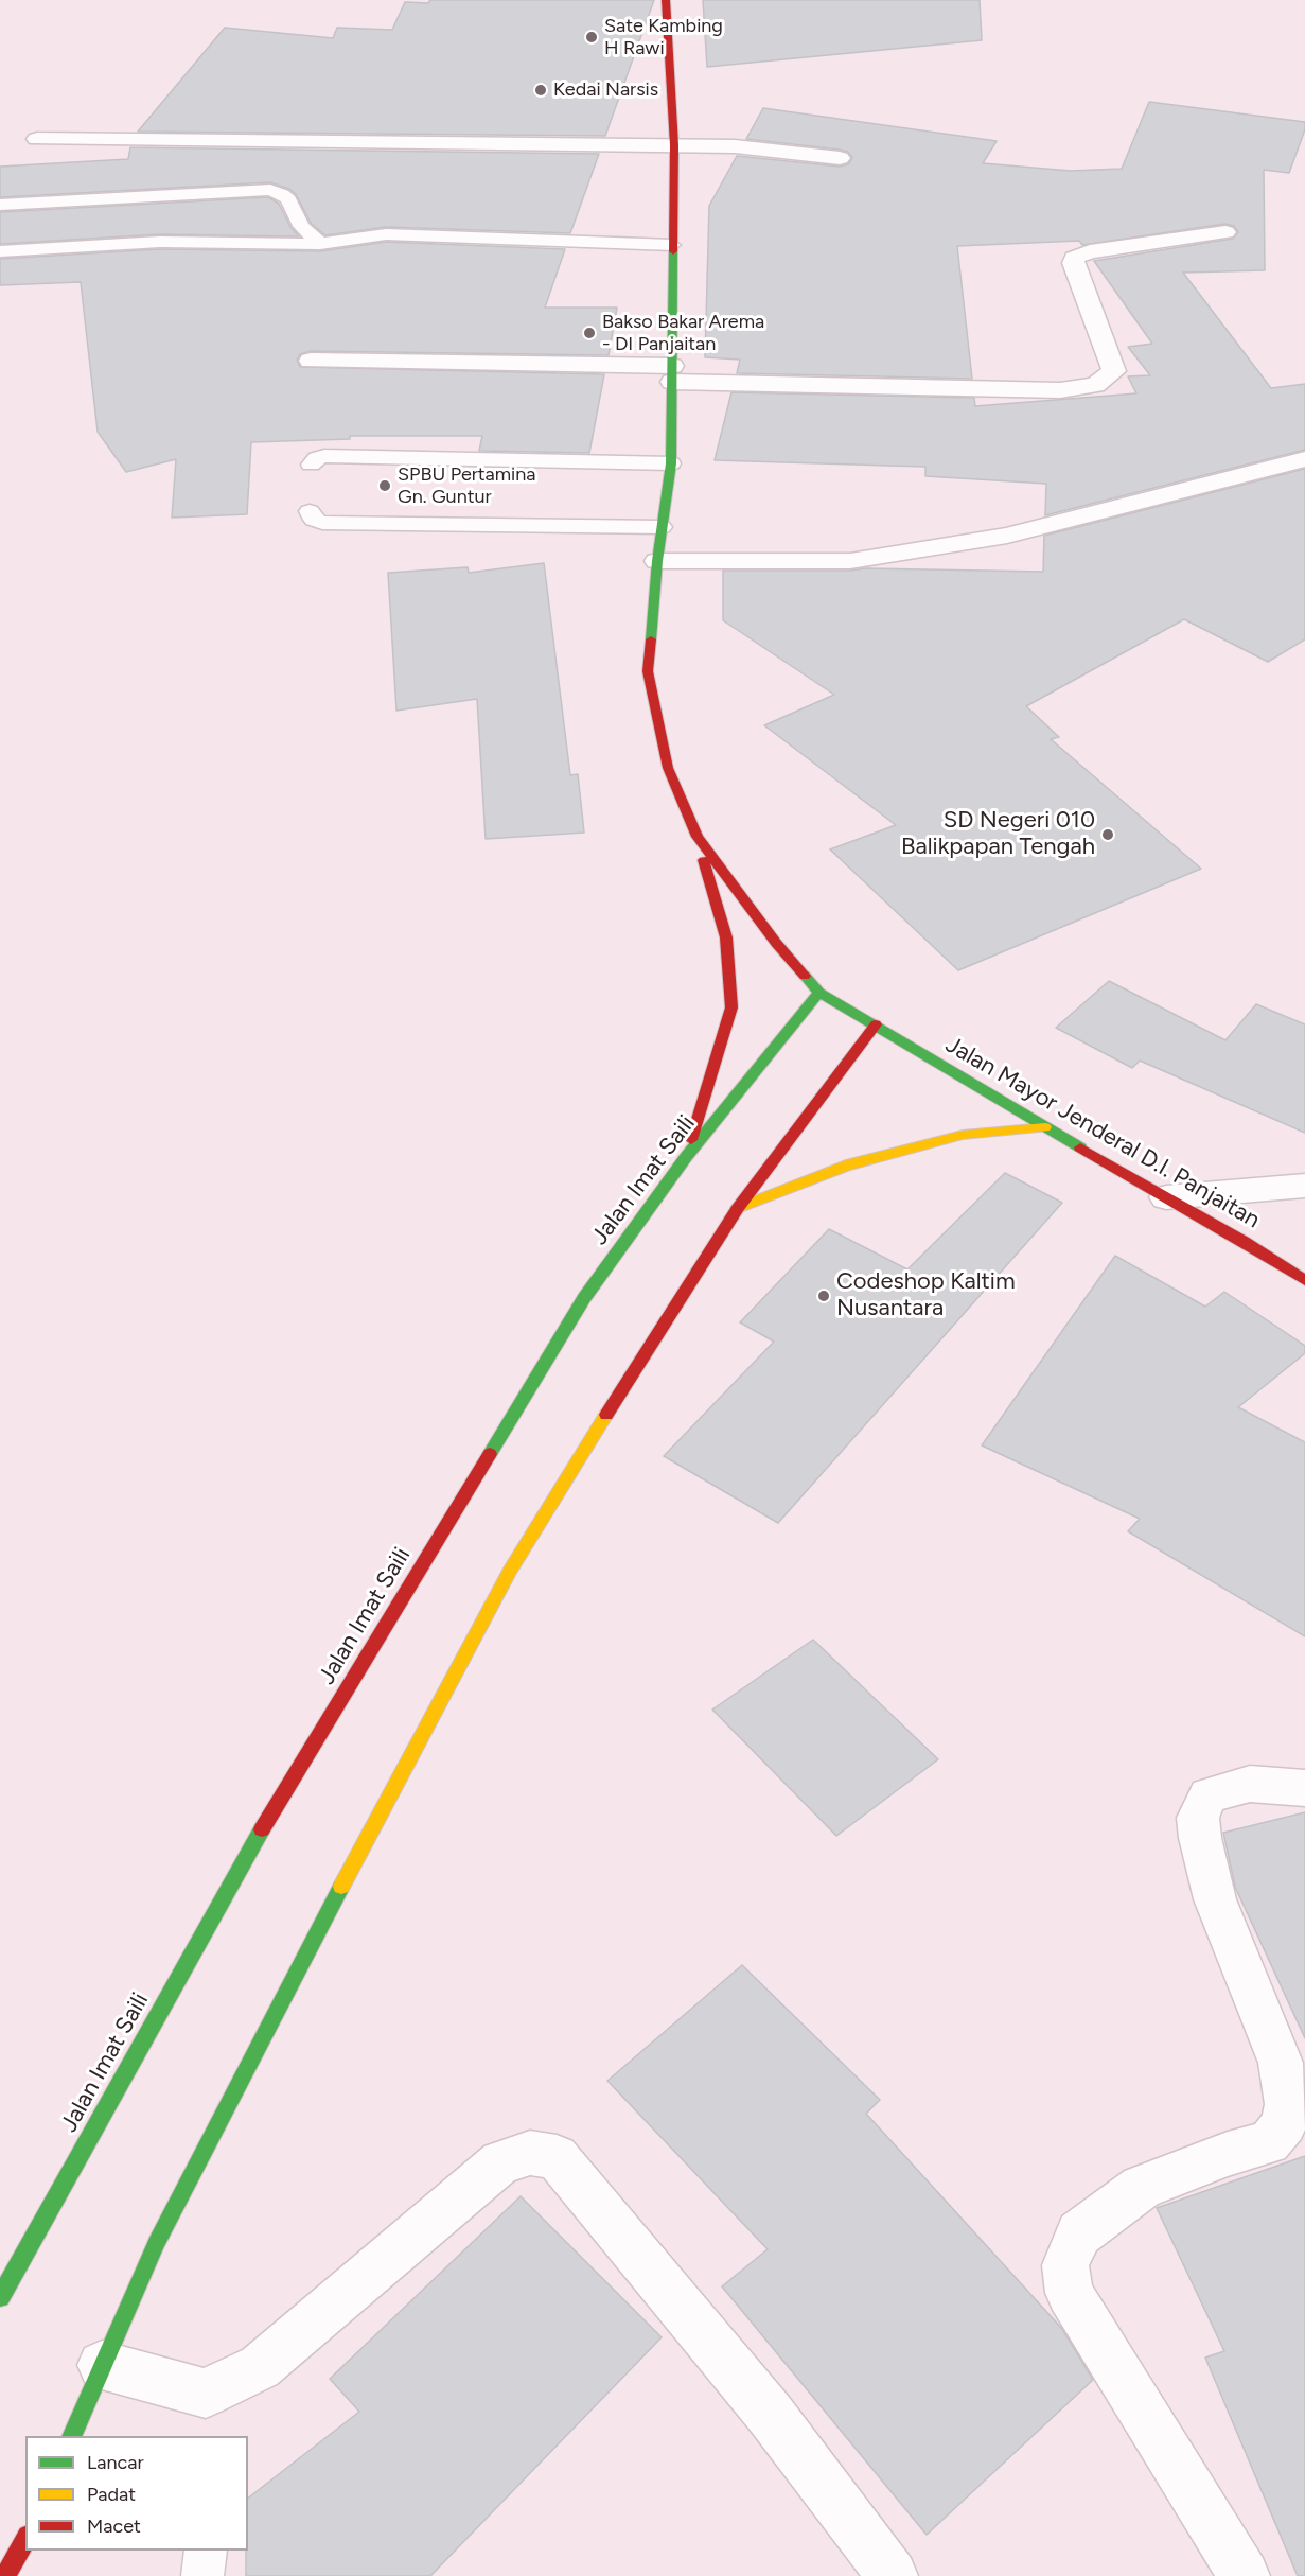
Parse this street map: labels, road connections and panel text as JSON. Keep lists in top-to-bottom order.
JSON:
{
  "streets": {
    "main road": ["Jalan Mayor Jenderal D.I. Panjaitan", "Jalan Imat Saili"]
  },
  "crossings": [
    ["Jalan Mayor Jenderal D.I. Panjaitan", "Jalan Imat Saili"]
  ],
  "places": [
    "Sate Kambing H Rawi",
    "Kedai Narsis",
    "Bakso Bakar Arema - DI Panjaitan",
    "SPBU Pertamina Gn. Guntur",
    "SD Negeri 010 Balikpapan Tengah",
    "Codeshop Kaltim Nusantara"
  ],
  "legend": ["Lancar", "Padat", "Macet"]
}
